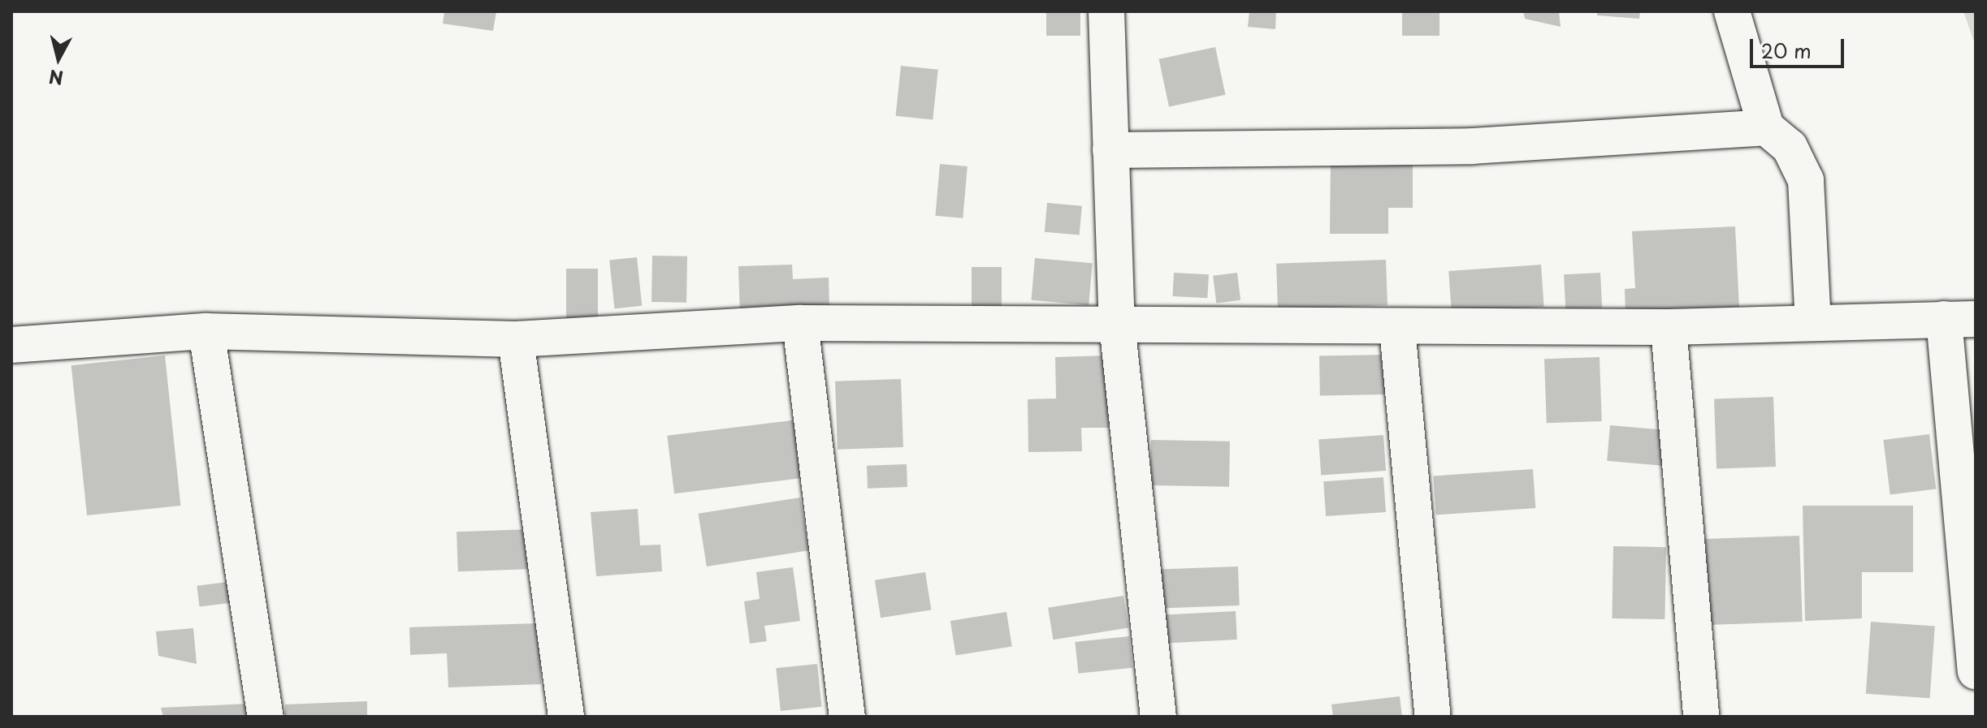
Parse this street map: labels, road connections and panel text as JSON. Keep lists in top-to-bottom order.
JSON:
{
  "scale_bar": "20 m",
  "north": "bottom"
}
